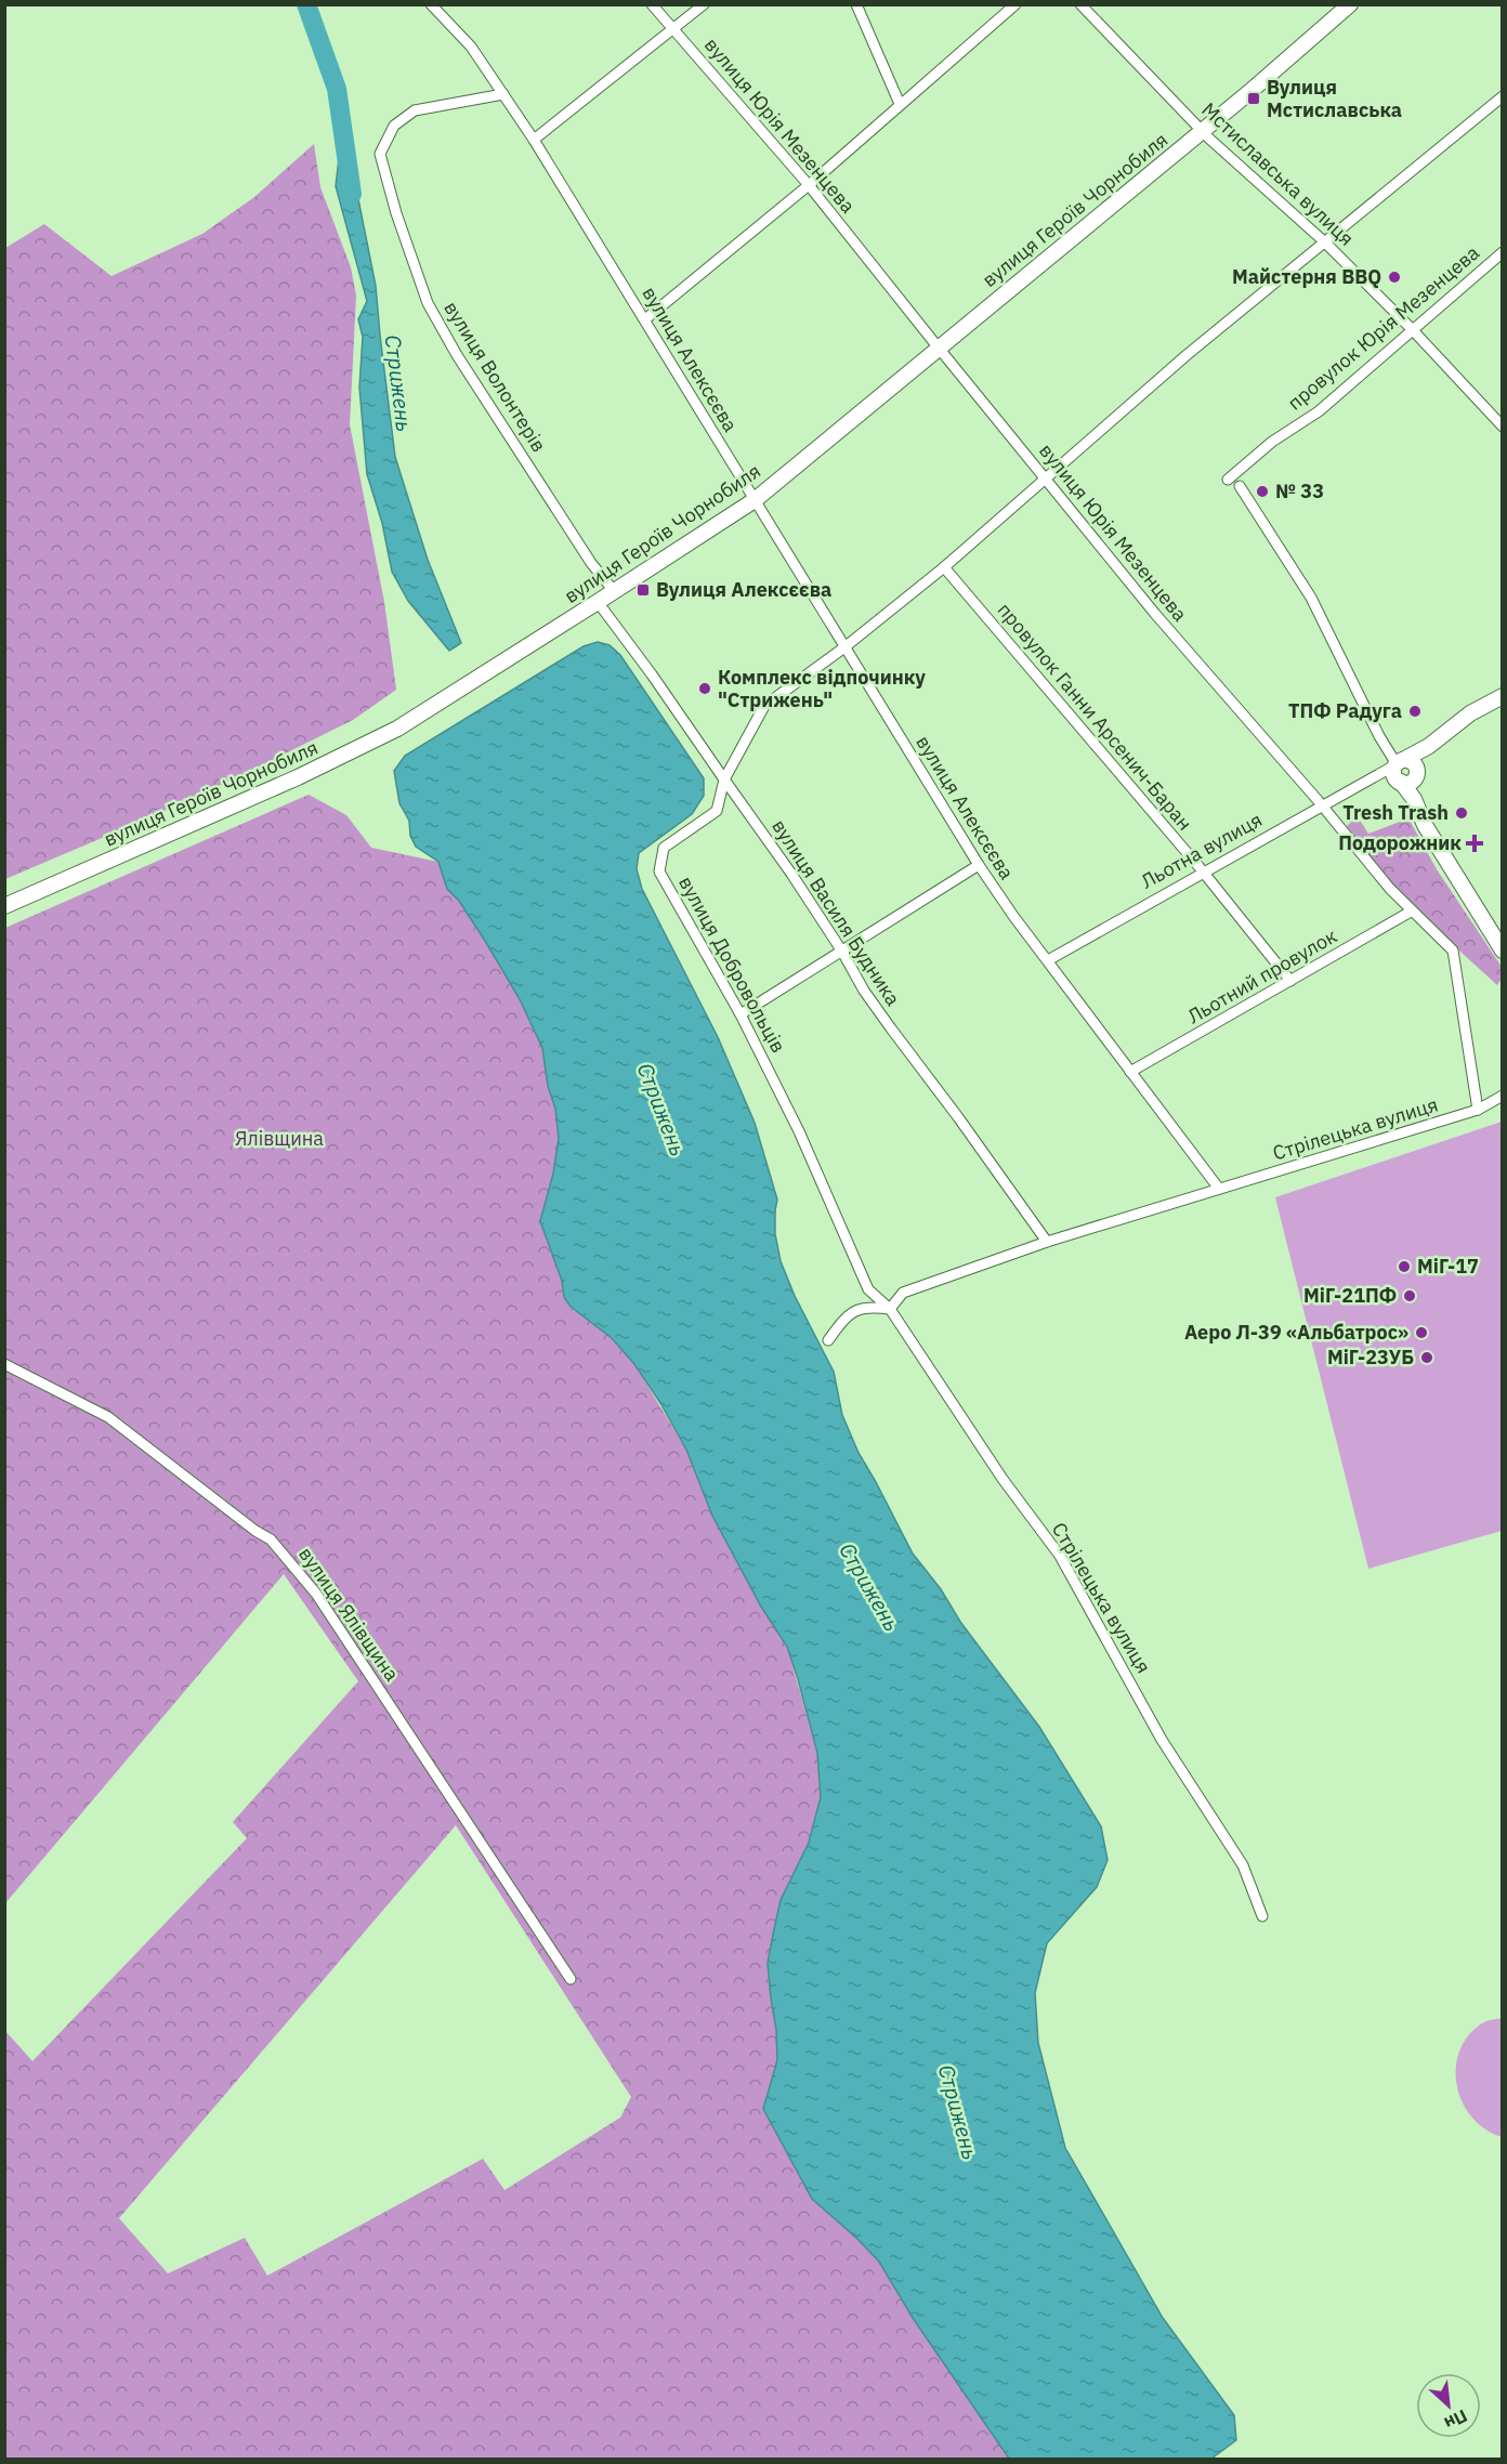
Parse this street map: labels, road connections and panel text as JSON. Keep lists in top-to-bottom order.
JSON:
{
  "streets": {
    "main road": ["вулиця Героїв Чорнобиля", "Льотна вулиця"],
    "street": [
      "вулиця Юрія Мезенцева",
      "Мстиславська вулиця",
      "провулок Юрія Мезенцева",
      "вулиця Алексєєва",
      "вулиця Волонтерів",
      "провулок Ганни Арсенич-Баран",
      "вулиця Василя Будника",
      "вулиця Добровольців",
      "Льотний провулок",
      "Стрілецька вулиця",
      "вулиця Ялівщина"
    ]
  },
  "crossings": [
    ["вулиця Юрія Мезенцева", "вулиця Героїв Чорнобиля"],
    ["вулиця Юрія Мезенцева", "Льотна вулиця"],
    ["вулиця Юрія Мезенцева", "вулиця Добровольців"],
    ["вулиця Юрія Мезенцева", "Льотний провулок"],
    ["вулиця Юрія Мезенцева", "Стрілецька вулиця"],
    ["Мстиславська вулиця", "вулиця Героїв Чорнобиля"],
    ["Мстиславська вулиця", "провулок Юрія Мезенцева"],
    ["Мстиславська вулиця", "вулиця Добровольців"],
    ["вулиця Героїв Чорнобиля", "вулиця Алексєєва"],
    ["вулиця Героїв Чорнобиля", "вулиця Волонтерів"],
    ["вулиця Героїв Чорнобиля", "вулиця Василя Будника"],
    ["вулиця Алексєєва", "вулиця Волонтерів"],
    ["вулиця Алексєєва", "Льотна вулиця"],
    ["вулиця Алексєєва", "вулиця Добровольців"],
    ["вулиця Алексєєва", "Льотний провулок"],
    ["вулиця Алексєєва", "Стрілецька вулиця"],
    ["провулок Ганни Арсенич-Баран", "Льотна вулиця"],
    ["провулок Ганни Арсенич-Баран", "вулиця Добровольців"],
    ["провулок Ганни Арсенич-Баран", "Льотний провулок"],
    ["вулиця Василя Будника", "вулиця Добровольців"],
    ["вулиця Василя Будника", "Стрілецька вулиця"],
    ["вулиця Добровольців", "Стрілецька вулиця"]
  ],
  "water": ["Стрижень"],
  "parks": ["Ялівщина"],
  "places": {
    "transit": ["Вулиця Мстиславська", "Вулиця Алексєєва"],
    "other": [
      "Майстерня BBQ",
      "№ 33",
      "Комплекс відпочинку \"Стрижень\"",
      "ТПФ Радуга",
      "Tresh Trash",
      "МіГ-17",
      "МіГ-21ПФ",
      "Аеро Л-39 «Альбатрос»",
      "МіГ-23УБ"
    ],
    "health": ["Подорожник"]
  },
  "north": "bottom right"
}
